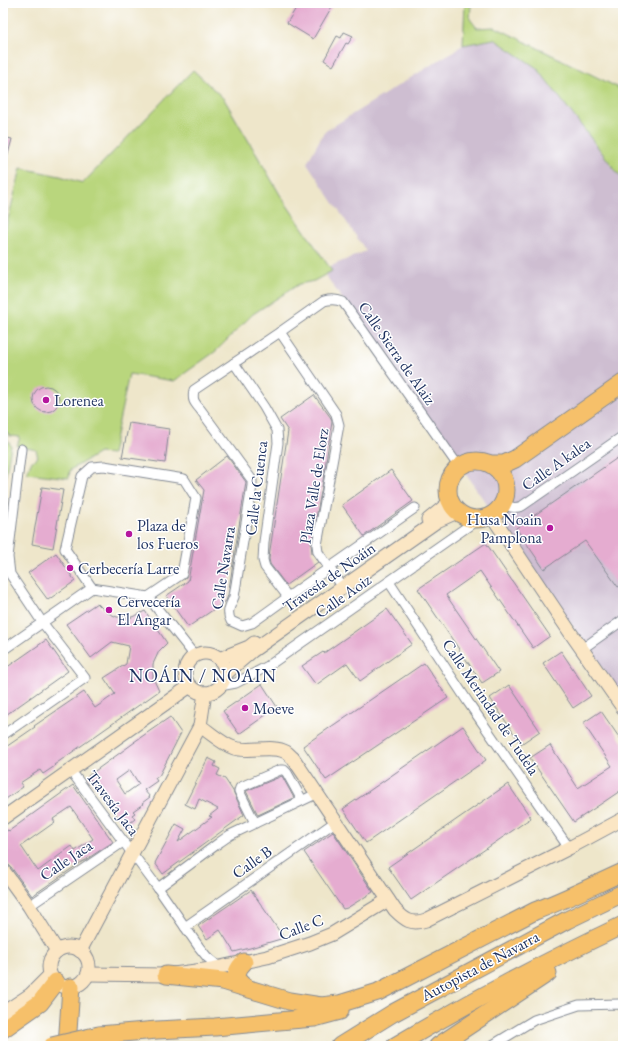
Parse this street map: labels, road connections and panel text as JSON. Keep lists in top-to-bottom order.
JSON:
{
  "streets": {
    "highway": ["Autopista de Navarra"],
    "street": [
      "Calle Sierra de Alaiz",
      "Calle A kalea",
      "Plaza Valle de Elorz",
      "Calle la Cuenca",
      "Calle Navarra",
      "Travesía de Noáin",
      "Calle Aoiz",
      "Calle Merindad de Tudela",
      "Travesía Jaca",
      "Calle Jaca",
      "Calle B",
      "Calle C"
    ]
  },
  "crossings": [
    ["Calle Sierra de Alaiz", "Calle A kalea"],
    ["Calle Sierra de Alaiz", "Plaza Valle de Elorz"],
    ["Calle Sierra de Alaiz", "Calle la Cuenca"],
    ["Calle Sierra de Alaiz", "Calle Navarra"],
    ["Calle Sierra de Alaiz", "Travesía de Noáin"],
    ["Calle Sierra de Alaiz", "Calle Aoiz"],
    ["Calle A kalea", "Travesía de Noáin"],
    ["Calle A kalea", "Calle Aoiz"],
    ["Plaza Valle de Elorz", "Calle Navarra"],
    ["Plaza Valle de Elorz", "Travesía de Noáin"],
    ["Calle la Cuenca", "Calle Navarra"],
    ["Travesía de Noáin", "Calle Aoiz"],
    ["Calle Aoiz", "Calle Merindad de Tudela"],
    ["Travesía Jaca", "Calle Jaca"]
  ],
  "districts": ["NOÁIN / NOAIN"],
  "places": [
    "Lorenea",
    "Husa Noain Pamplona",
    "Plaza de los Fueros",
    "Cerbecería Larre",
    "Cervecería El Angar",
    "Moeve"
  ]
}
